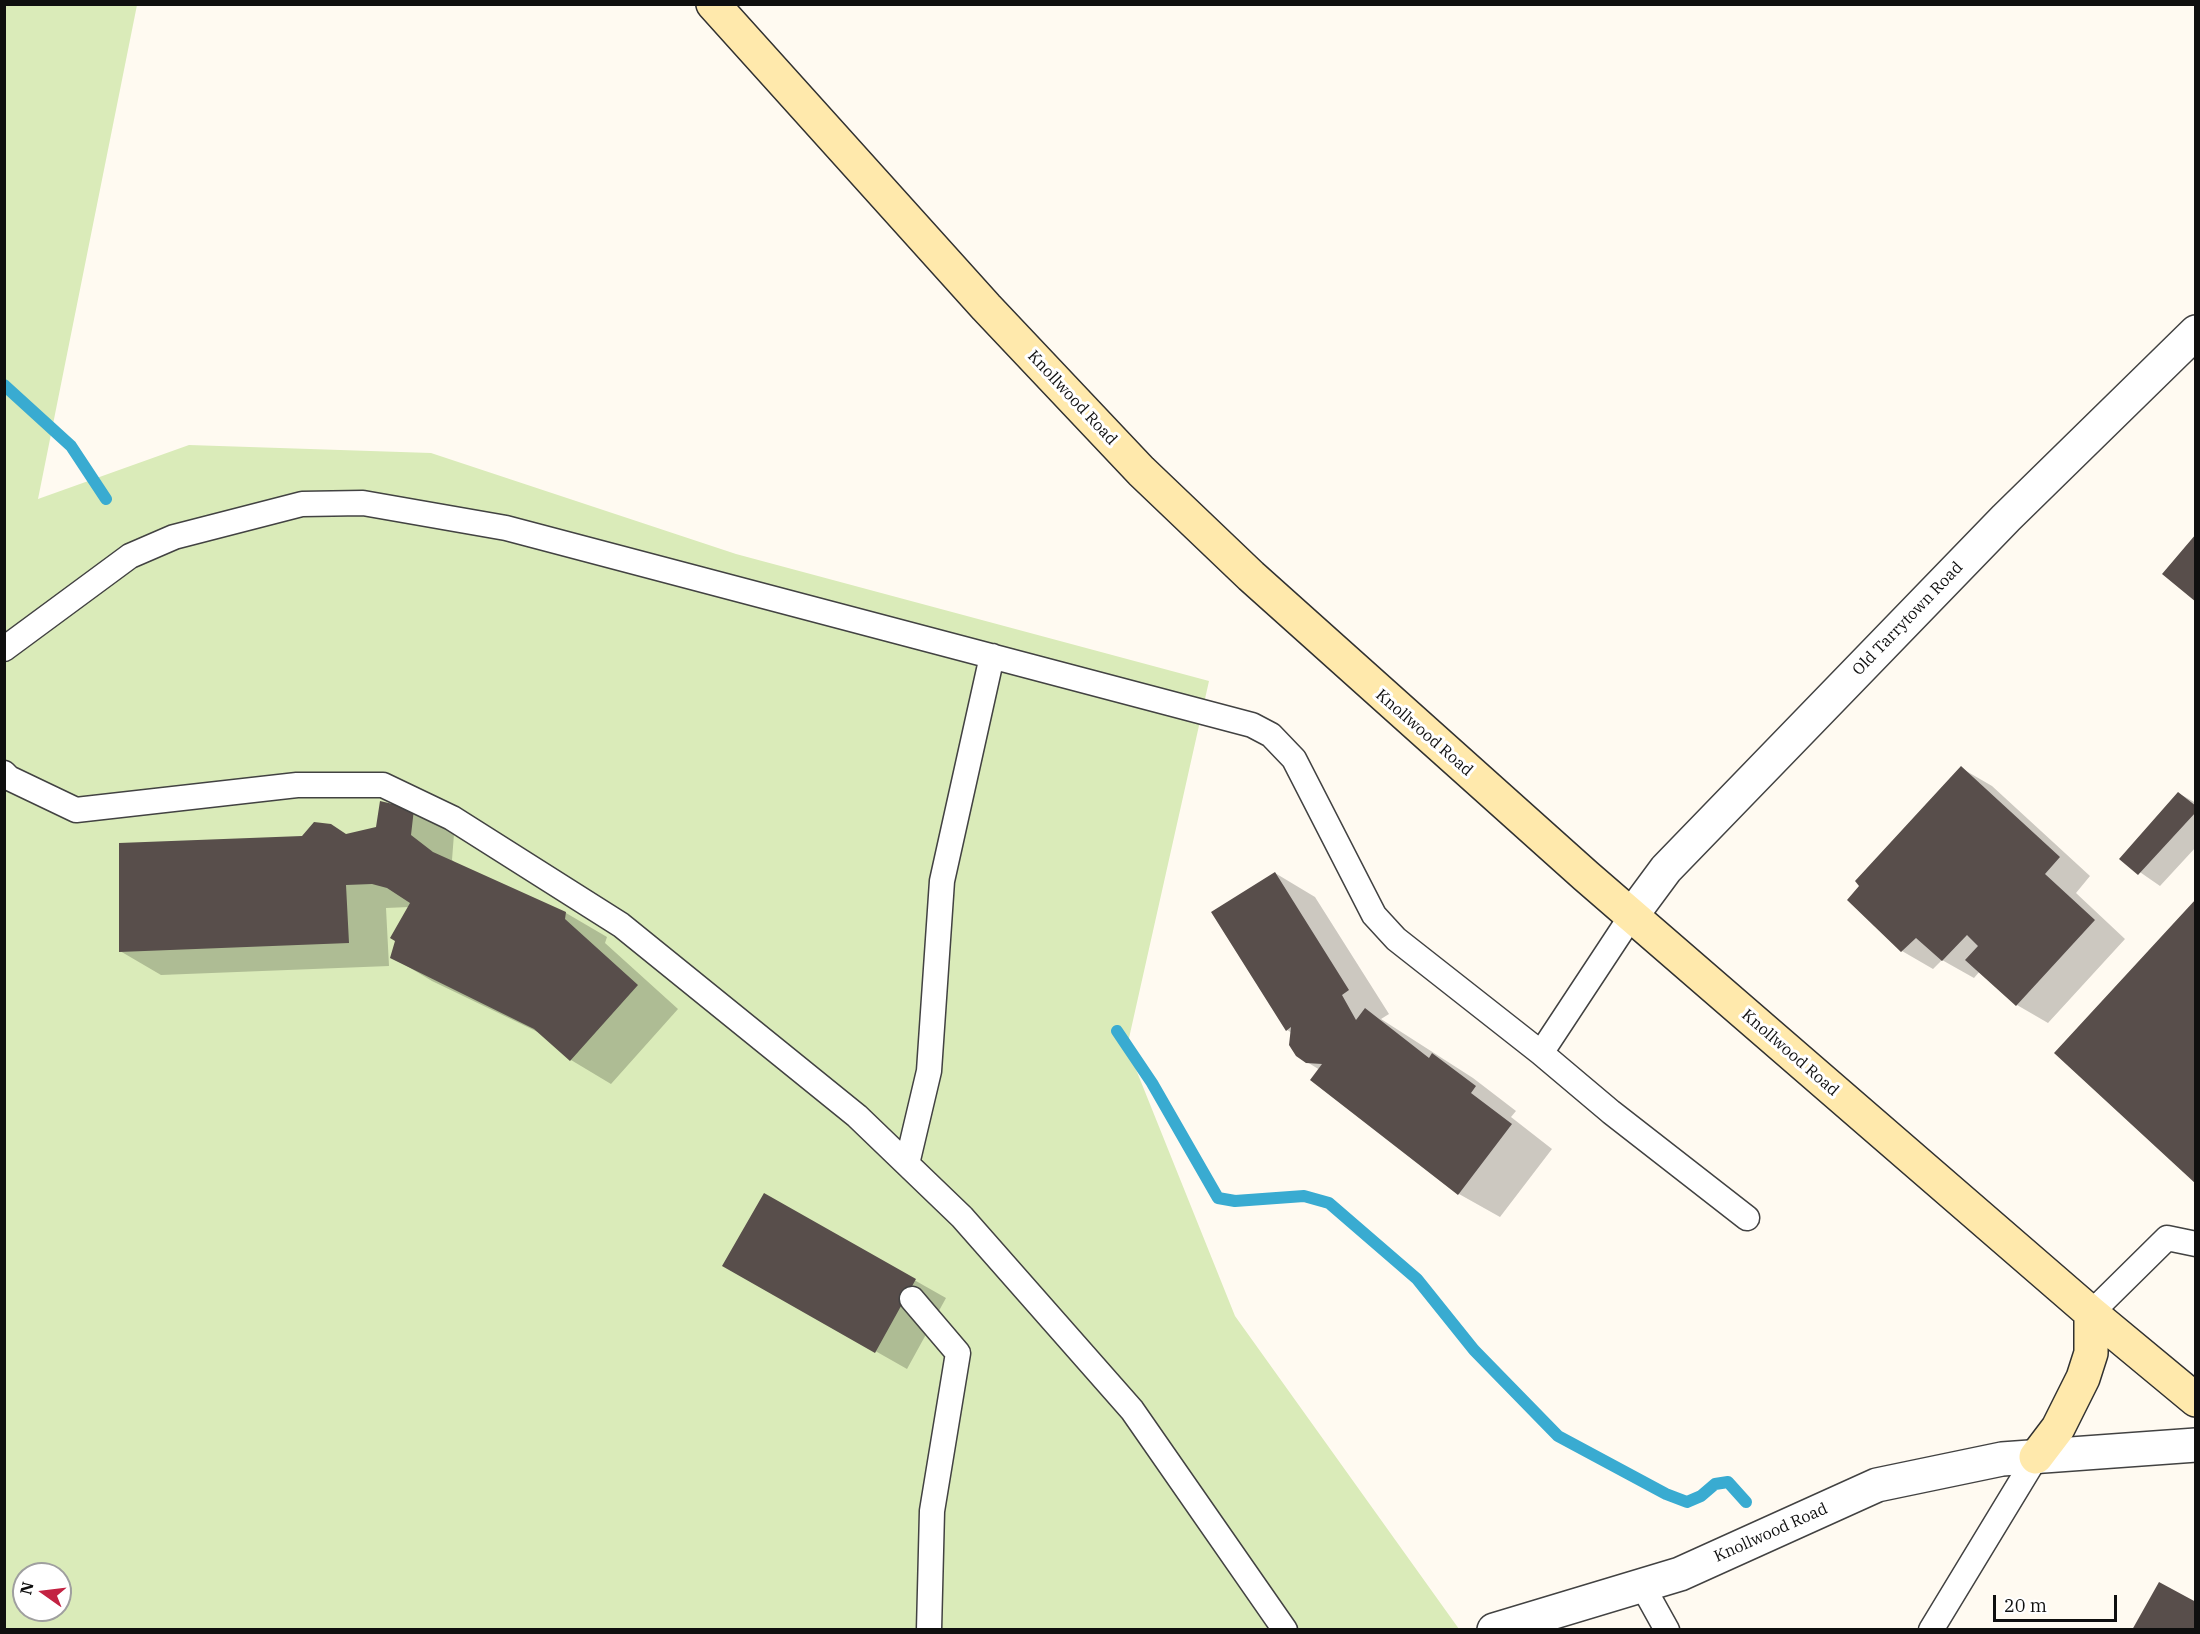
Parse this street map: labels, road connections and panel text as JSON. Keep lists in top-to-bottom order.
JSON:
{
  "streets": {
    "main road": ["Knollwood Road"],
    "street": ["Old Tarrytown Road"]
  },
  "crossings": [
    ["Knollwood Road", "Old Tarrytown Road"]
  ],
  "scale_bar": "20 m",
  "north": "left"
}
